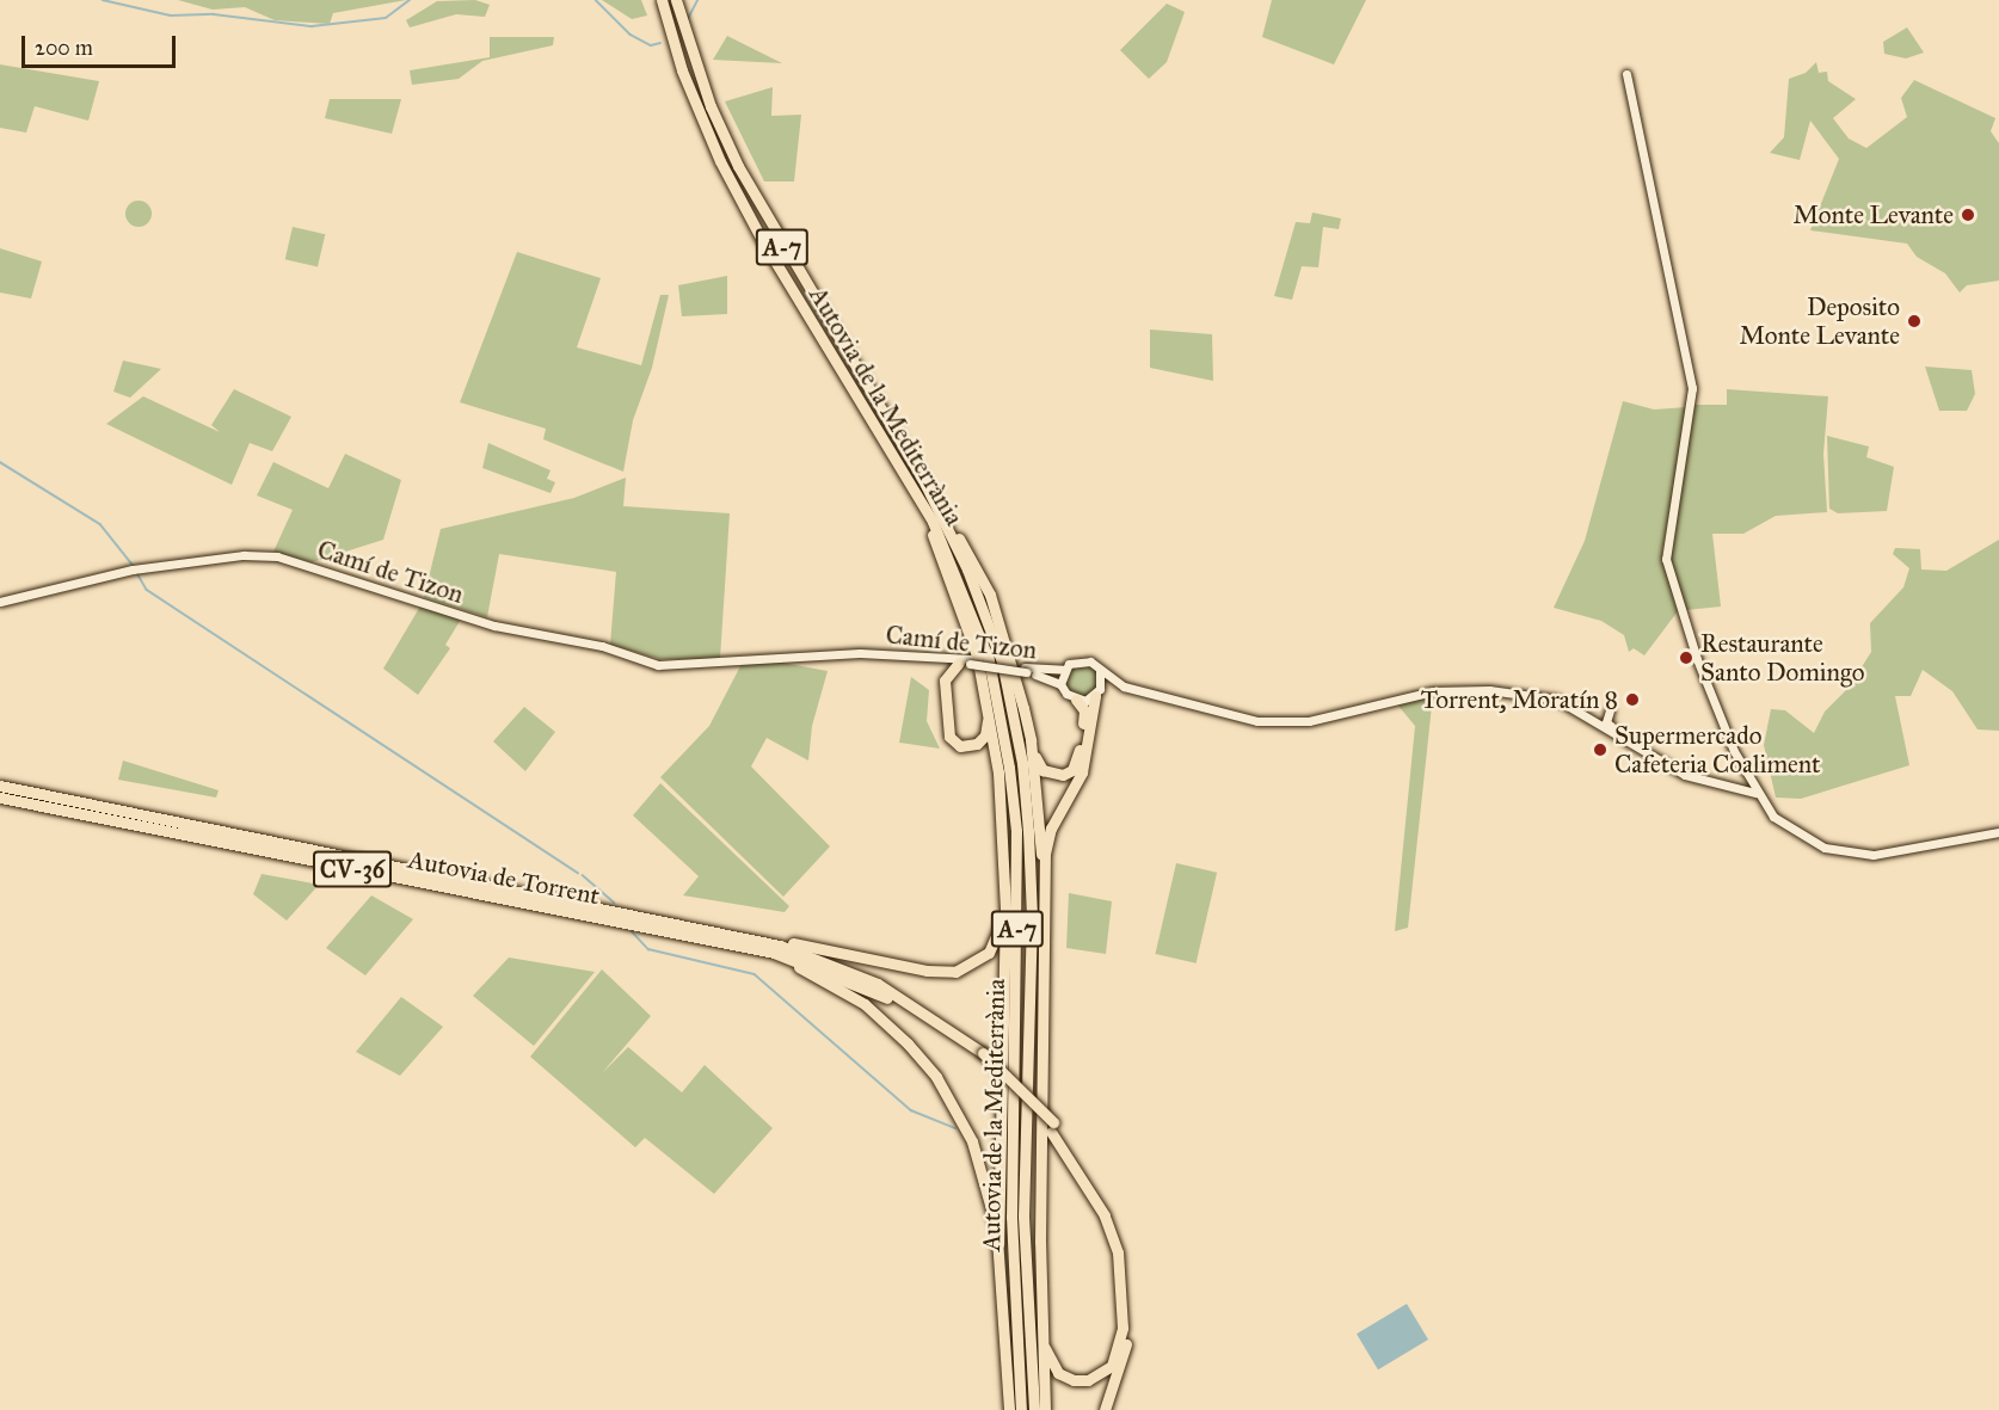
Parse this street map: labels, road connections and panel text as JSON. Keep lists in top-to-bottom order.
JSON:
{
  "streets": {
    "highway": [
      "A-7",
      "Autovia de la Mediterrània",
      "CV-36",
      "Autovia de Torrent"
    ],
    "street": ["Camí de Tizon"]
  },
  "places": [
    "Monte Levante",
    "Deposito Monte Levante",
    "Restaurante Santo Domingo",
    "Torrent, Moratín 8",
    "Supermercado Cafeteria Coaliment"
  ],
  "scale_bar": "200 m"
}
